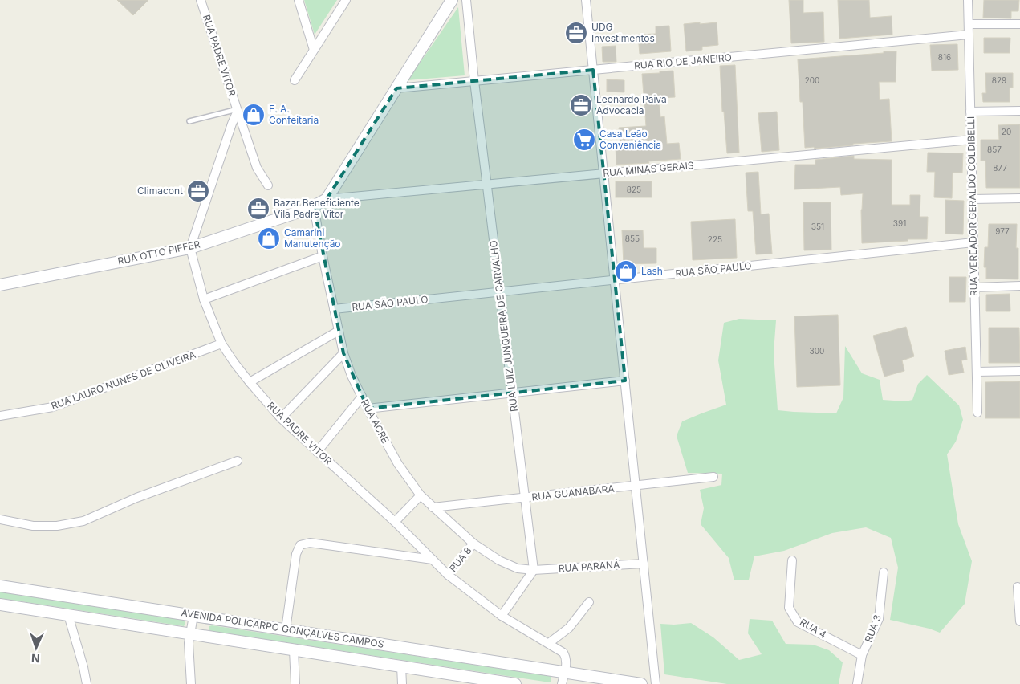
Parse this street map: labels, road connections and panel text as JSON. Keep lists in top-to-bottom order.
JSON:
{
  "streets": {
    "street": [
      "RUA PADRE VITOR",
      "RUA RIO DE JANEIRO",
      "RUA MINAS GERAIS",
      "RUA VEREADOR GERALDO COLDIBELLI",
      "RUA OTTO PIFFER",
      "RUA SÃO PAULO",
      "RUA LUIZ JUNQUEIRA DE CARVALHO",
      "RUA LAURO NUNES DE OLIVEIRA",
      "RUA ACRE",
      "RUA GUANABARA",
      "RUA 8",
      "RUA PARANÁ",
      "AVENIDA POLICARPO GONÇALVES CAMPOS",
      "RUA 4",
      "RUA 3"
    ]
  },
  "crossings": [
    ["RUA PADRE VITOR", "RUA OTTO PIFFER"],
    ["RUA PADRE VITOR", "RUA LAURO NUNES DE OLIVEIRA"],
    ["RUA PADRE VITOR", "RUA 8"],
    ["RUA PADRE VITOR", "AVENIDA POLICARPO GONÇALVES CAMPOS"],
    ["RUA RIO DE JANEIRO", "RUA VEREADOR GERALDO COLDIBELLI"],
    ["RUA RIO DE JANEIRO", "RUA LUIZ JUNQUEIRA DE CARVALHO"],
    ["RUA MINAS GERAIS", "RUA VEREADOR GERALDO COLDIBELLI"],
    ["RUA MINAS GERAIS", "RUA OTTO PIFFER"],
    ["RUA MINAS GERAIS", "RUA LUIZ JUNQUEIRA DE CARVALHO"],
    ["RUA VEREADOR GERALDO COLDIBELLI", "RUA SÃO PAULO"],
    ["RUA OTTO PIFFER", "RUA ACRE"],
    ["RUA SÃO PAULO", "RUA LUIZ JUNQUEIRA DE CARVALHO"],
    ["RUA SÃO PAULO", "RUA ACRE"],
    ["RUA LUIZ JUNQUEIRA DE CARVALHO", "RUA ACRE"],
    ["RUA LUIZ JUNQUEIRA DE CARVALHO", "RUA GUANABARA"],
    ["RUA LUIZ JUNQUEIRA DE CARVALHO", "RUA PARANÁ"],
    ["RUA ACRE", "RUA GUANABARA"],
    ["RUA ACRE", "RUA 8"],
    ["RUA ACRE", "RUA PARANÁ"],
    ["RUA 4", "RUA 3"]
  ],
  "places": {
    "office": [
      "UDG Investimentos",
      "Leonardo Paiva Advocacia",
      "Climacont",
      "Bazar Beneficiente Vila Padre Vitor"
    ],
    "shop": ["E. A. Confeitaria", "Camarini Manutenção", "Lash"],
    "supermarket": ["Casa Leão Conveniência"]
  },
  "house_numbers": [
    "816",
    "200",
    "829",
    "20",
    "857",
    "877",
    "825",
    "391",
    "351",
    "977",
    "855",
    "225",
    "300"
  ],
  "north": "bottom"
}
